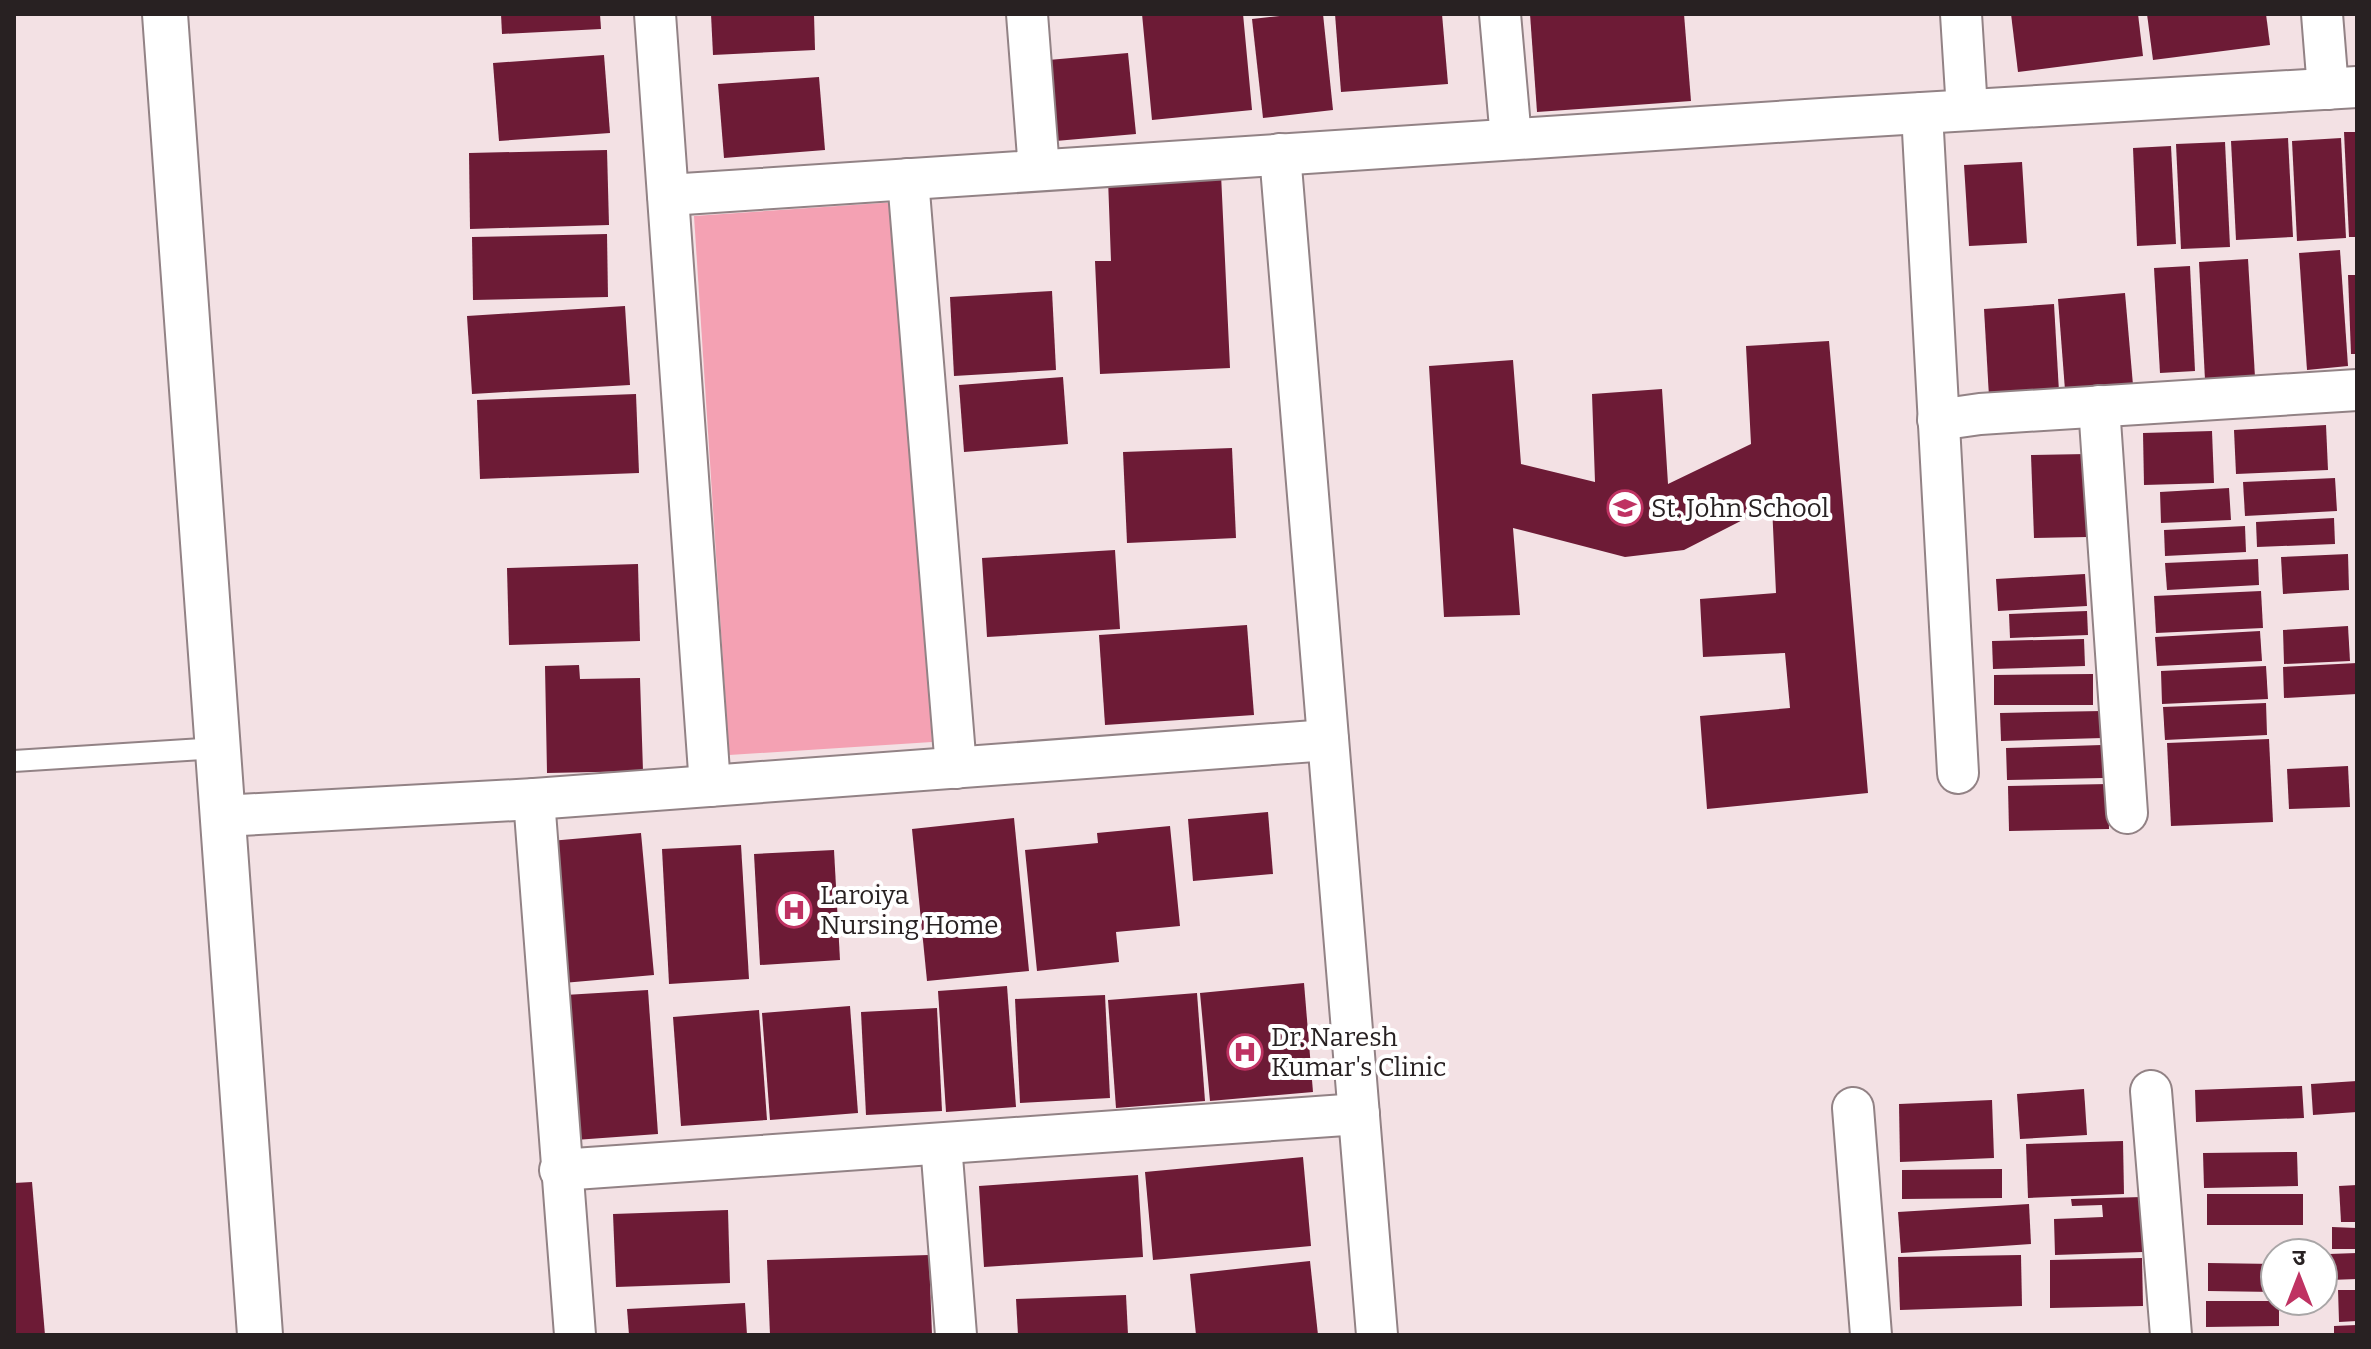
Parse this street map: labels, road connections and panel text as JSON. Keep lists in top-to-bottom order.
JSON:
{
  "places": {
    "school or university": ["St. John School"],
    "hospital": ["Laroiya Nursing Home", "Dr. Naresh Kumar's Clinic"]
  },
  "north": "top"
}
